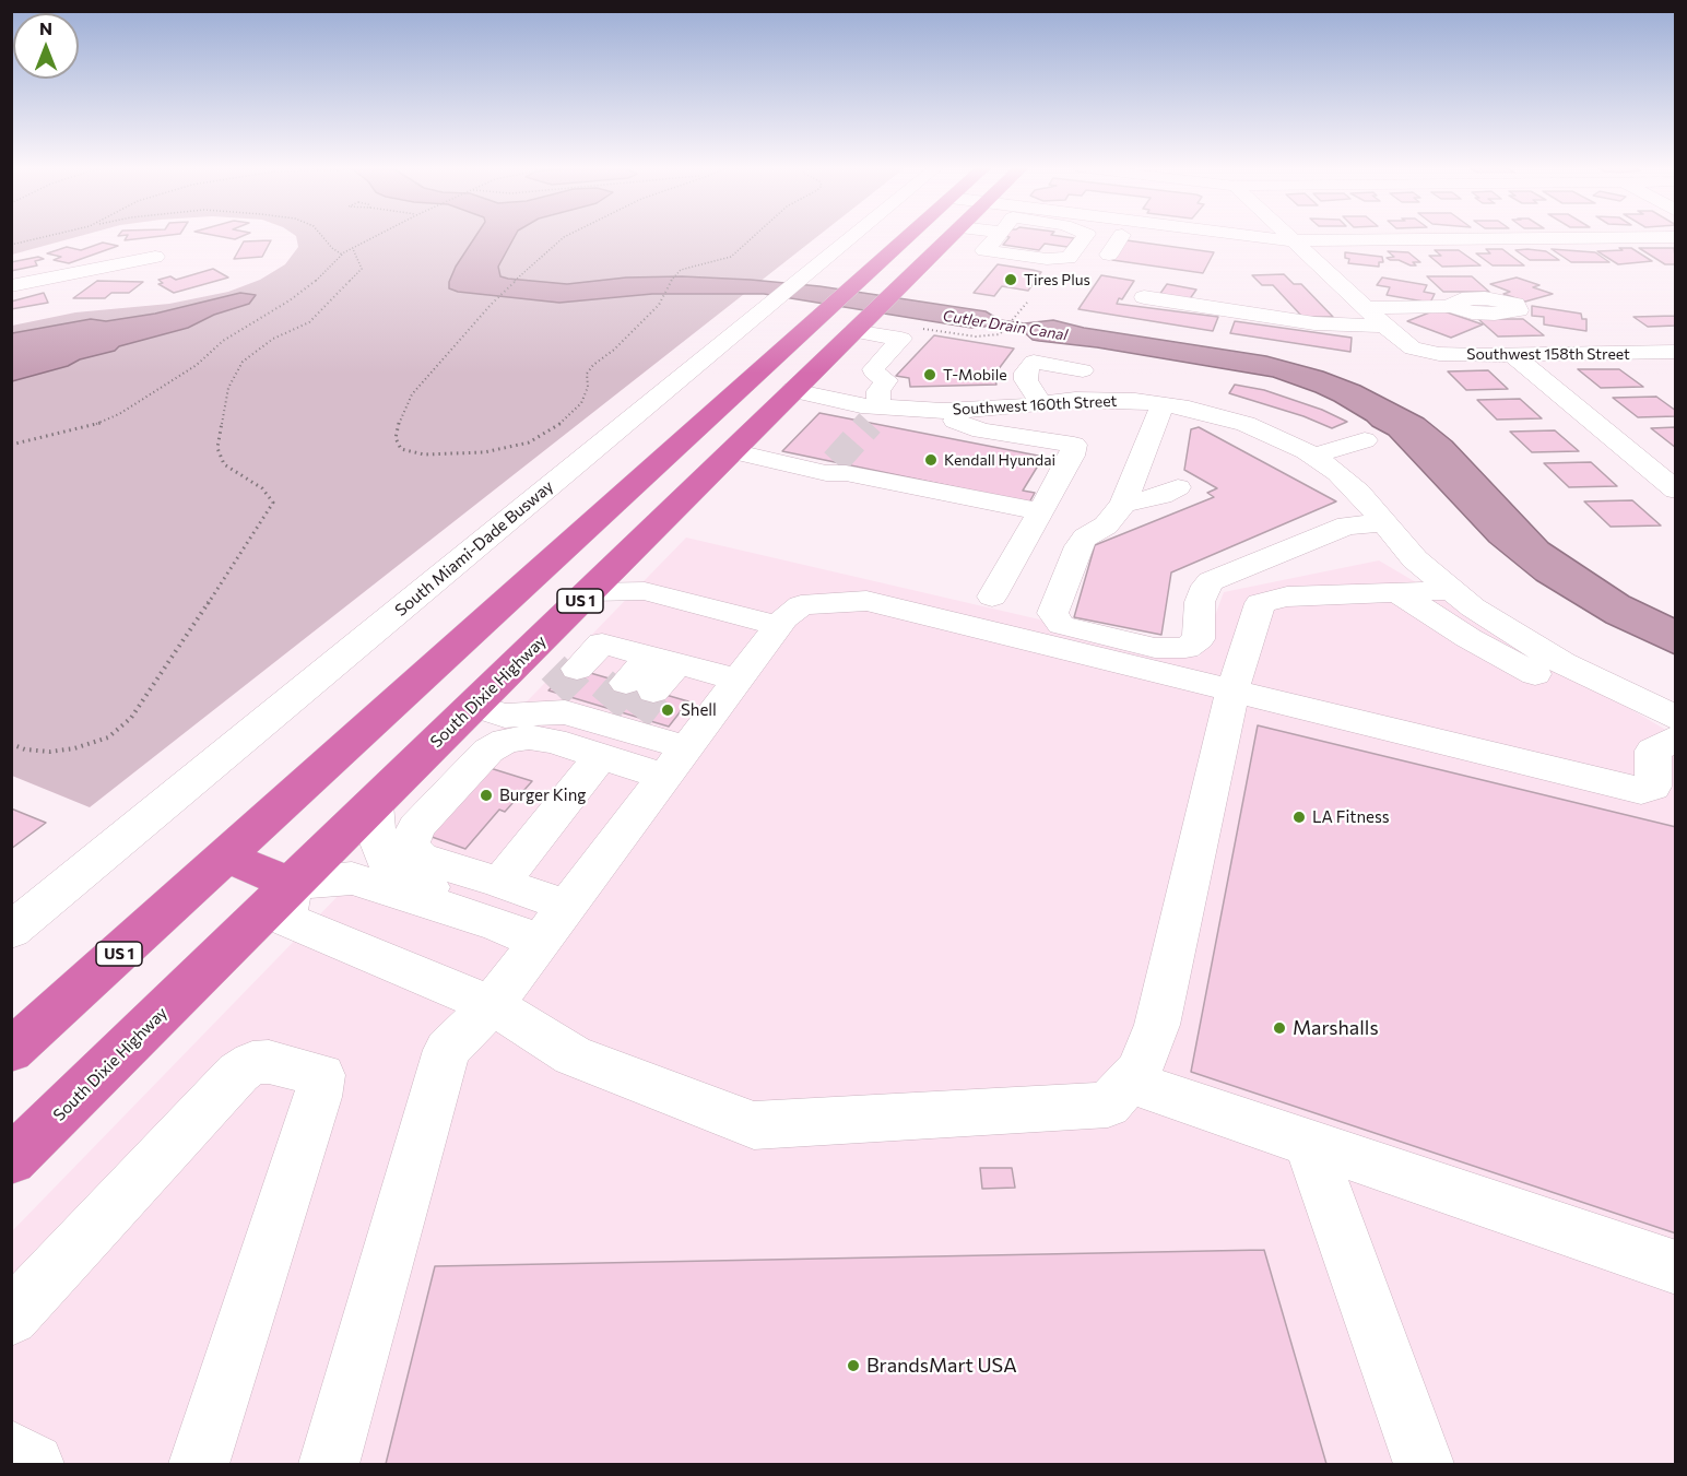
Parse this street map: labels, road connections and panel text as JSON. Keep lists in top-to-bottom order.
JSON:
{
  "streets": {
    "highway": ["US 1", "South Dixie Highway"],
    "street": ["Southwest 158th Street", "Southwest 160th Street", "South Miami-Dade Busway"]
  },
  "water": ["Cutler Drain Canal"],
  "places": [
    "Tires Plus",
    "T-Mobile",
    "Kendall Hyundai",
    "Shell",
    "Burger King",
    "LA Fitness",
    "Marshalls",
    "BrandsMart USA"
  ],
  "north": "top"
}
